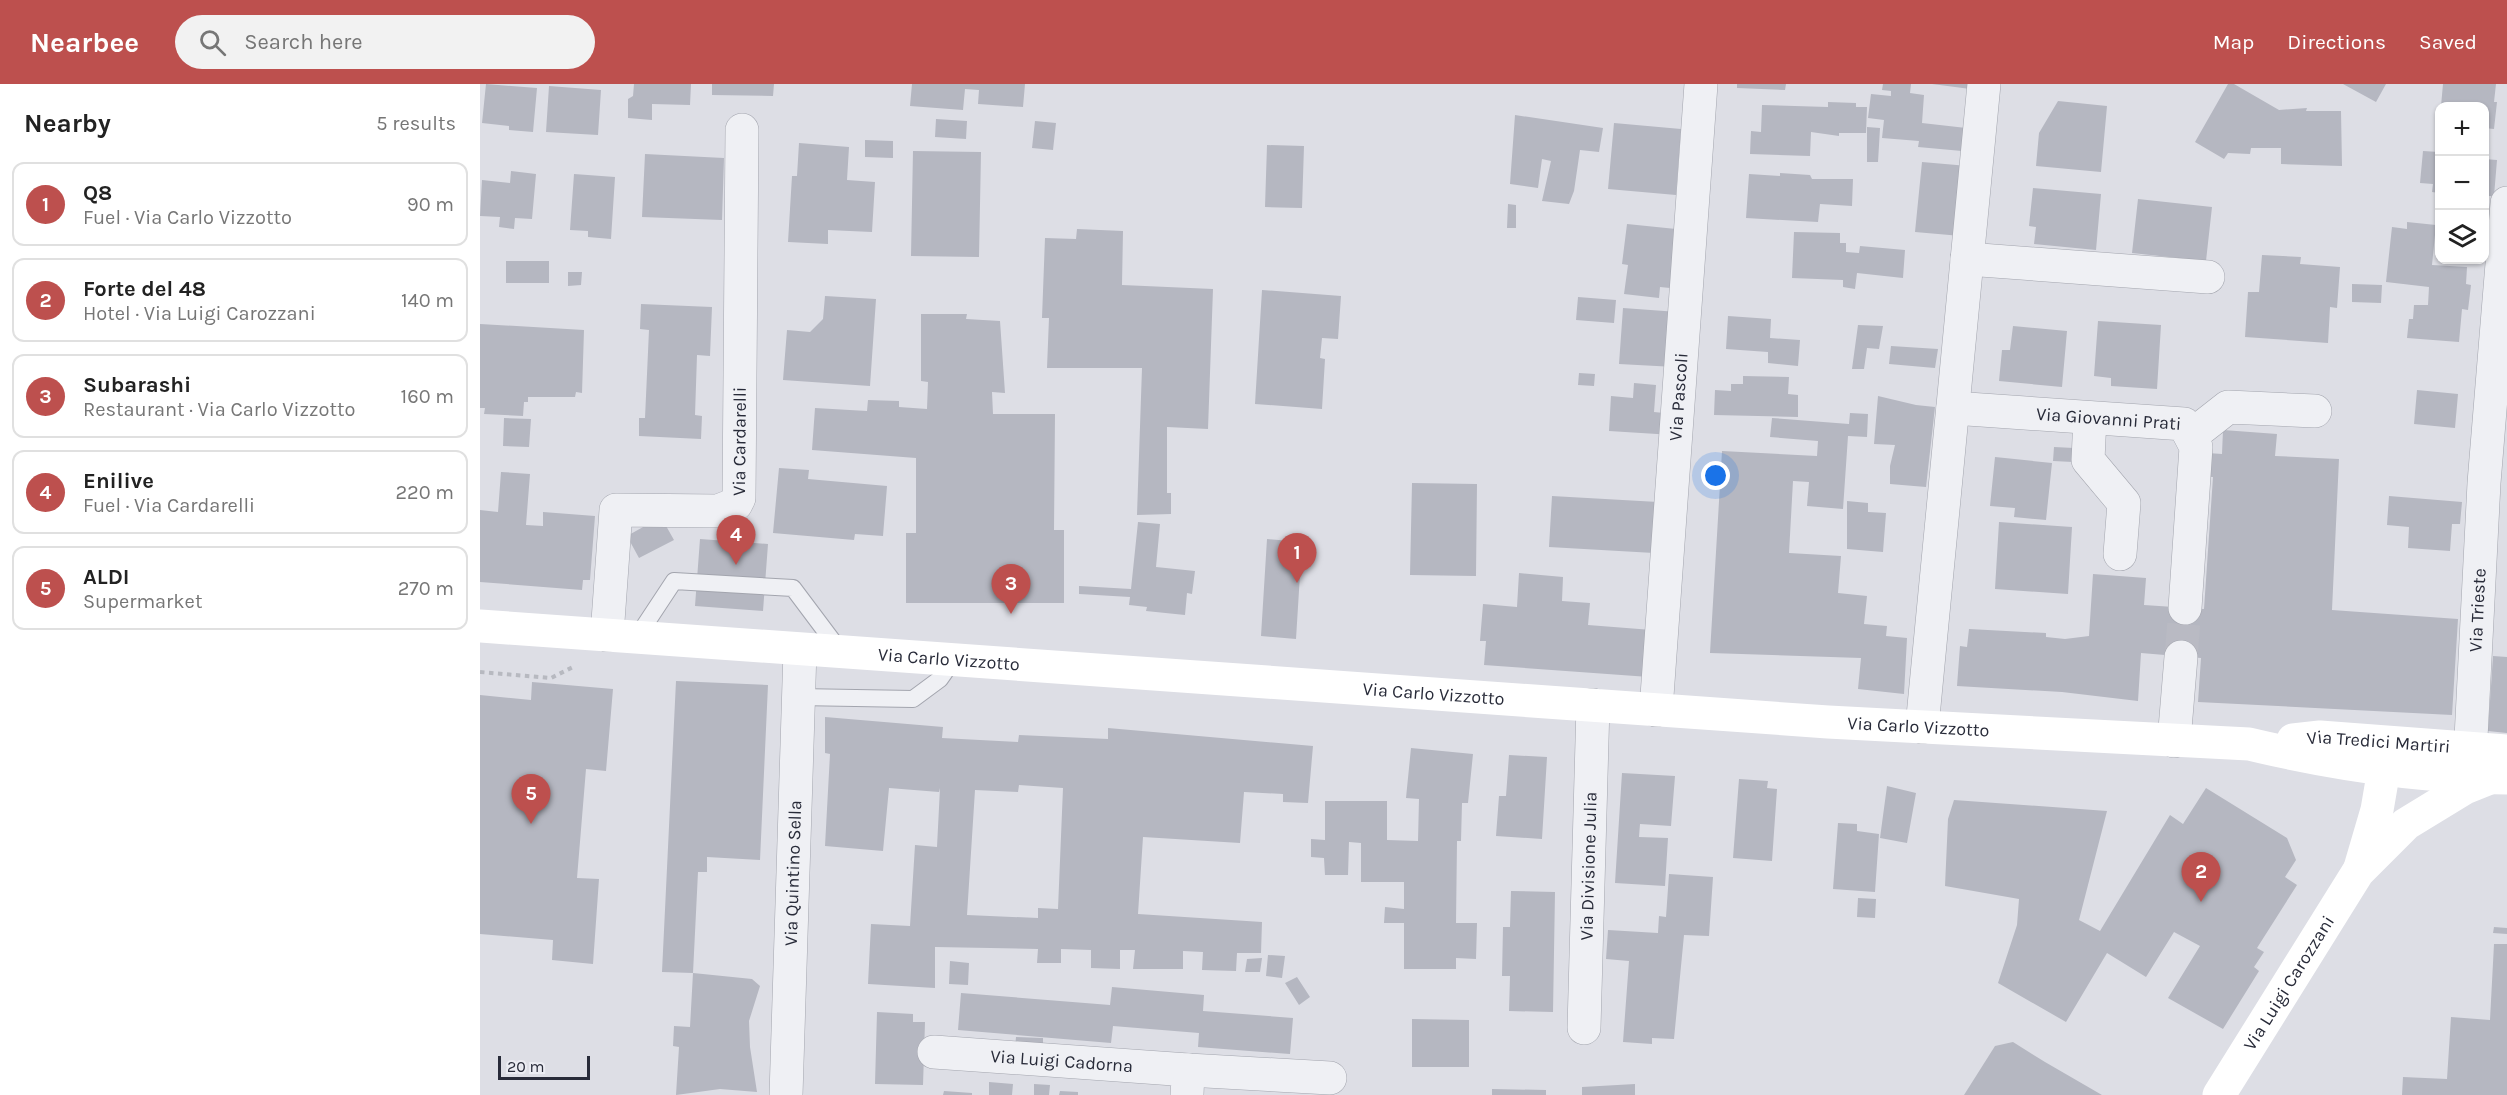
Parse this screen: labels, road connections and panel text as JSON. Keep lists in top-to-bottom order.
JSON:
{
  "streets": {
    "street": [
      "Via Pascoli",
      "Via Giovanni Prati",
      "Via Cardarelli",
      "Via Trieste",
      "Via Carlo Vizzotto",
      "Via Tredici Martiri",
      "Via Divisione Julia",
      "Via Quintino Sella",
      "Via Luigi Carozzani",
      "Via Luigi Cadorna"
    ]
  },
  "crossings": [
    ["Via Pascoli", "Via Carlo Vizzotto"],
    ["Via Cardarelli", "Via Carlo Vizzotto"],
    ["Via Carlo Vizzotto", "Via Tredici Martiri"],
    ["Via Carlo Vizzotto", "Via Divisione Julia"],
    ["Via Carlo Vizzotto", "Via Quintino Sella"],
    ["Via Carlo Vizzotto", "Via Luigi Carozzani"],
    ["Via Tredici Martiri", "Via Luigi Carozzani"]
  ],
  "scale_bar": "20 m",
  "page": {
    "header": "Nearbee",
    "search": "Search here",
    "nav": ["Map", "Directions", "Saved"],
    "heading": ["Nearby", "5 results"],
    "map_buttons": ["+", "−"],
    "list": [
      {
        "mark": "1",
        "name": "Q8",
        "note": "Fuel · Via Carlo Vizzotto",
        "value": "90 m"
      },
      {
        "mark": "2",
        "name": "Forte del 48",
        "note": "Hotel · Via Luigi Carozzani",
        "value": "140 m"
      },
      {
        "mark": "3",
        "name": "Subarashi",
        "note": "Restaurant · Via Carlo Vizzotto",
        "value": "160 m"
      },
      {
        "mark": "4",
        "name": "Enilive",
        "note": "Fuel · Via Cardarelli",
        "value": "220 m"
      },
      {
        "mark": "5",
        "name": "ALDI",
        "note": "Supermarket",
        "value": "270 m"
      }
    ],
    "pins": [
      "4",
      "1",
      "3",
      "5",
      "2"
    ],
    "scale": "20 m"
  }
}
